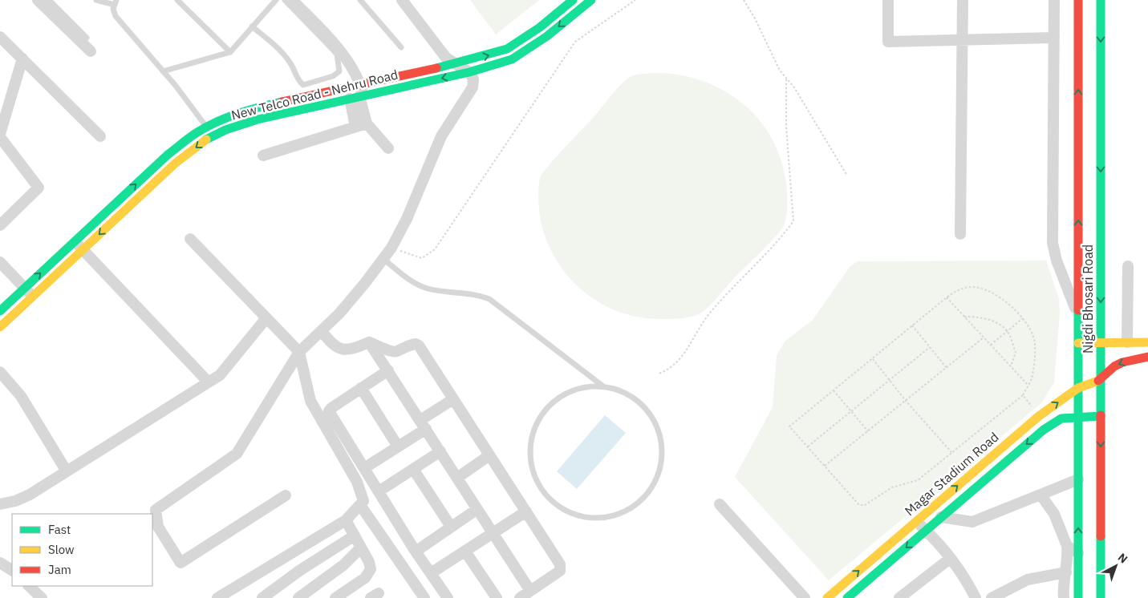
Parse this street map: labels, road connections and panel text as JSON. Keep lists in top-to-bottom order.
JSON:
{
  "streets": {
    "street": ["New Telco Road - Nehru Road", "Nigdi Bhosari Road", "Magar Stadium Road"]
  },
  "crossings": [
    ["Nigdi Bhosari Road", "Magar Stadium Road"]
  ],
  "legend": ["Fast", "Slow", "Jam"],
  "north": "top right"
}
